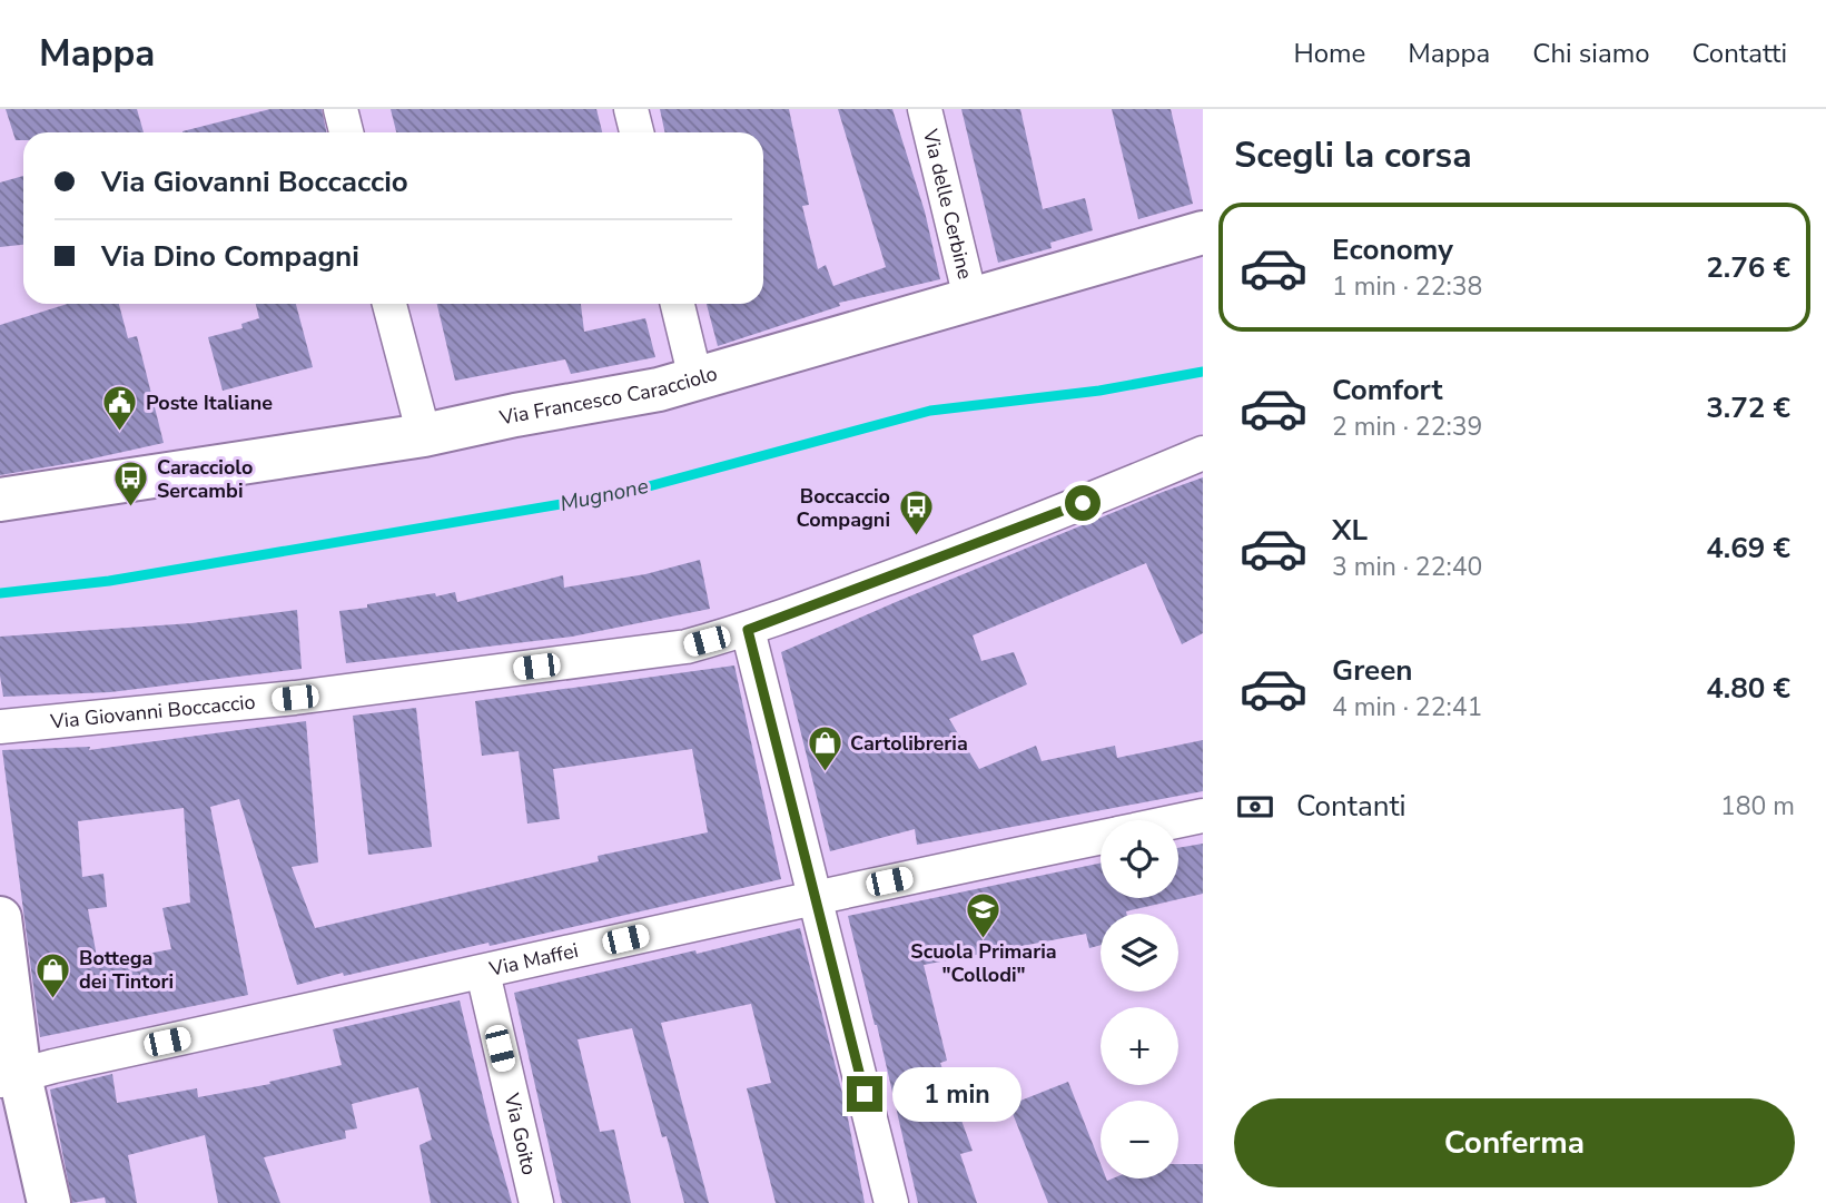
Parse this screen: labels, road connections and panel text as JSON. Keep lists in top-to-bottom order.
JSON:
{
  "streets": {
    "street": [
      "Via delle Cerbine",
      "Via Francesco Caracciolo",
      "Via Giovanni Boccaccio",
      "Via Maffei",
      "Via Goito"
    ]
  },
  "crossings": [
    ["Via delle Cerbine", "Via Francesco Caracciolo"],
    ["Via Maffei", "Via Goito"]
  ],
  "water": ["Mugnone"],
  "places": {
    "public building": ["Poste Italiane"],
    "bus stop": ["Caracciolo Sercambi", "Boccaccio Compagni"],
    "shop": ["Cartolibreria", "Bottega dei Tintori"],
    "school or university": ["Scuola Primaria \"Collodi\""]
  },
  "page": {
    "header": "Mappa",
    "nav": [
      "Home",
      "Mappa",
      "Chi siamo",
      "Contatti"
    ],
    "heading": "Scegli la corsa",
    "banner": ["Via Giovanni Boccaccio", "Via Dino Compagni"],
    "list": [
      {
        "name": "Economy",
        "note": "1 min · 22:38",
        "value": "2.76 €"
      },
      {
        "name": "Comfort",
        "note": "2 min · 22:39",
        "value": "3.72 €"
      },
      {
        "name": "XL",
        "note": "3 min · 22:40",
        "value": "4.69 €"
      },
      {
        "name": "Green",
        "note": "4 min · 22:41",
        "value": "4.80 €"
      }
    ],
    "pay": ["Contanti", "180 m"],
    "map_buttons": ["+", "−"],
    "bubble": "1 min",
    "buttons": "Conferma"
  }
}
